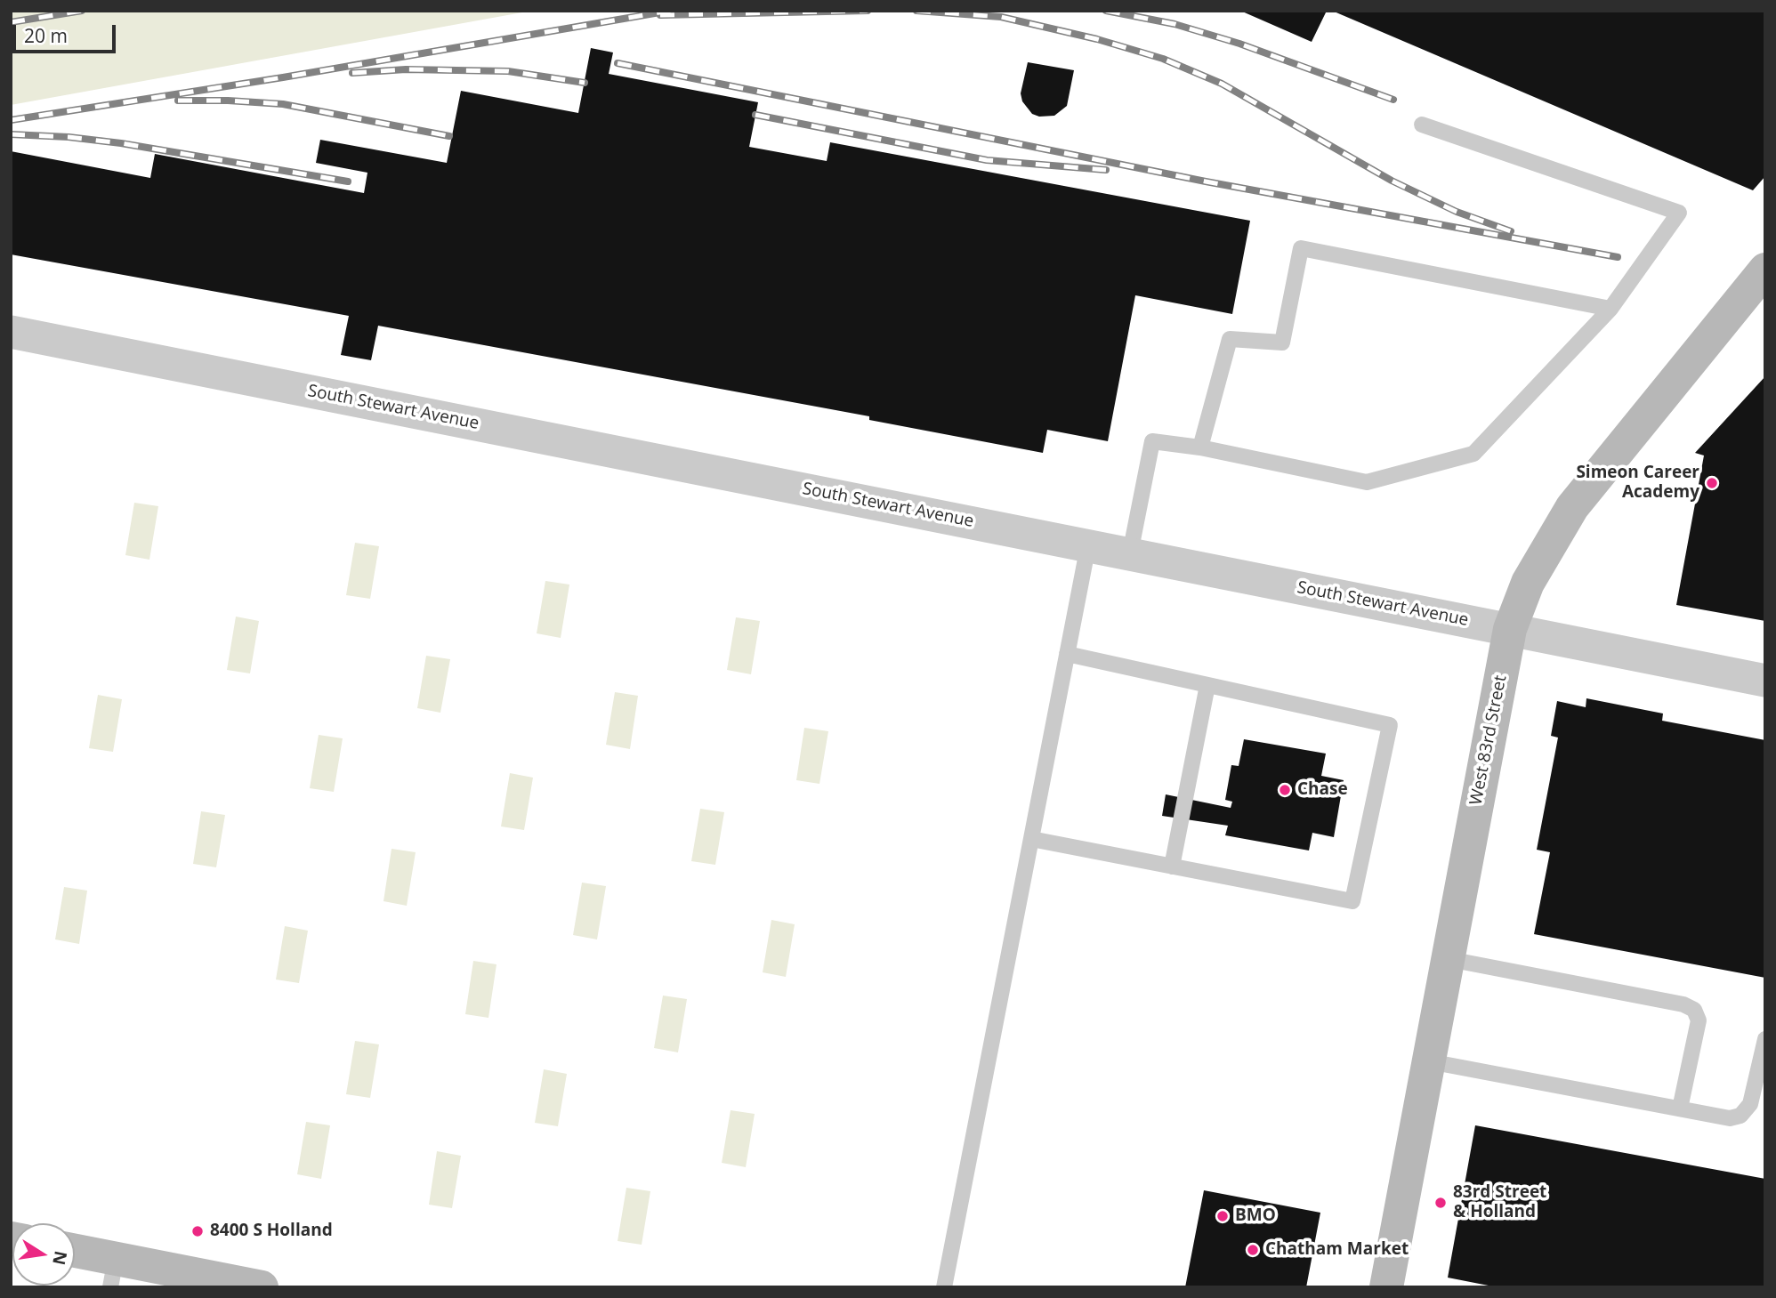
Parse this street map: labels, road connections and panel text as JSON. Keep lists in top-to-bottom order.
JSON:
{
  "streets": {
    "street": ["South Stewart Avenue", "West 83rd Street"]
  },
  "crossings": [
    ["South Stewart Avenue", "West 83rd Street"]
  ],
  "places": [
    "Simeon Career Academy",
    "Chase",
    "83rd Street & Holland",
    "BMO",
    "8400 S Holland",
    "Chatham Market"
  ],
  "scale_bar": "20 m",
  "north": "right"
}
